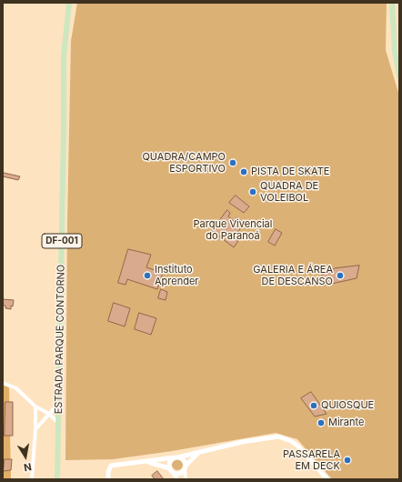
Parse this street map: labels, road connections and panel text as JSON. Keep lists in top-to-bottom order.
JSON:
{
  "streets": {
    "main road": ["DF-001", "ESTRADA PARQUE CONTORNO"]
  },
  "parks": ["Parque Vivencial do Paranoá"],
  "places": [
    "QUADRA/CAMPO ESPORTIVO",
    "PISTA DE SKATE",
    "QUADRA DE VOLEIBOL",
    "Instituto Aprender",
    "GALERIA E ÁREA DE DESCANSO",
    "QUIOSQUE",
    "Mirante",
    "PASSARELA EM DECK"
  ],
  "north": "bottom"
}
